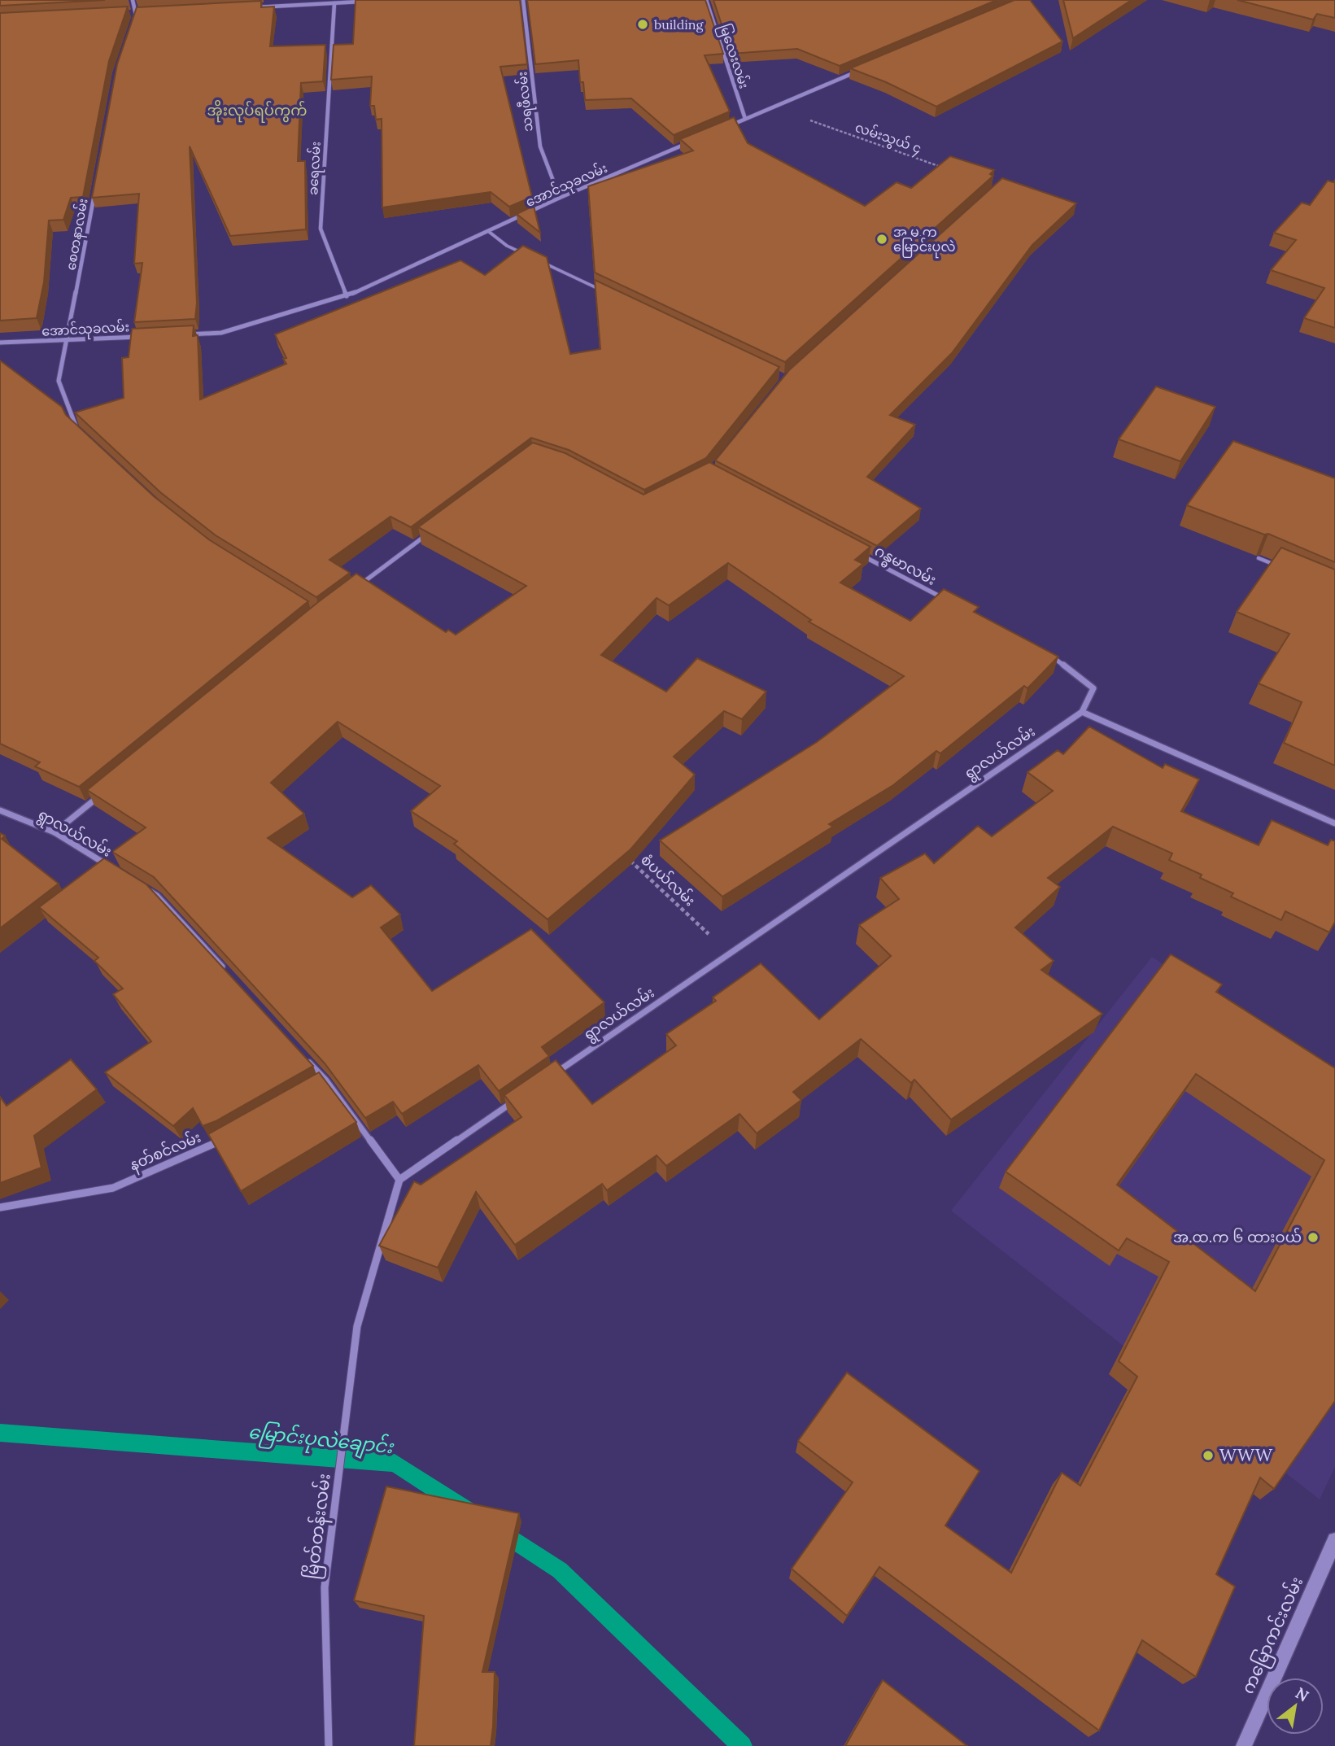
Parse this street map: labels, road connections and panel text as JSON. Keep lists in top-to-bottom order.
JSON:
{
  "streets": {
    "main road": ["ကမြောကင်းလမ်း"],
    "street": [
      "မြလေးလမ်း",
      "သရဖီလမ်း",
      "ခရေလမ်း",
      "အောင်သုခလမ်း",
      "စေတနာလမ်း",
      "ဂန္ဓမာလမ်း",
      "ရွာလယ်လမ်း",
      "နတ်စင်လမ်း",
      "မြိတ်တန်းလမ်း"
    ],
    "path": ["လမ်းသွယ် ၄", "စံပယ်လမ်း"]
  },
  "crossings": [
    ["သရဖီလမ်း", "အောင်သုခလမ်း"],
    ["ခရေလမ်း", "အောင်သုခလမ်း"],
    ["အောင်သုခလမ်း", "စေတနာလမ်း"],
    ["ရွာလယ်လမ်း", "စံပယ်လမ်း"]
  ],
  "districts": ["အိုးလုပ်ရပ်ကွက်"],
  "water": ["မြောင်းပုလဲချောင်း"],
  "places": [
    "building",
    "အ.မ.က မြောင်းပုလဲ",
    "အ.ထ.က ၆ ထားဝယ်",
    "WWW"
  ],
  "north": "top right"
}
